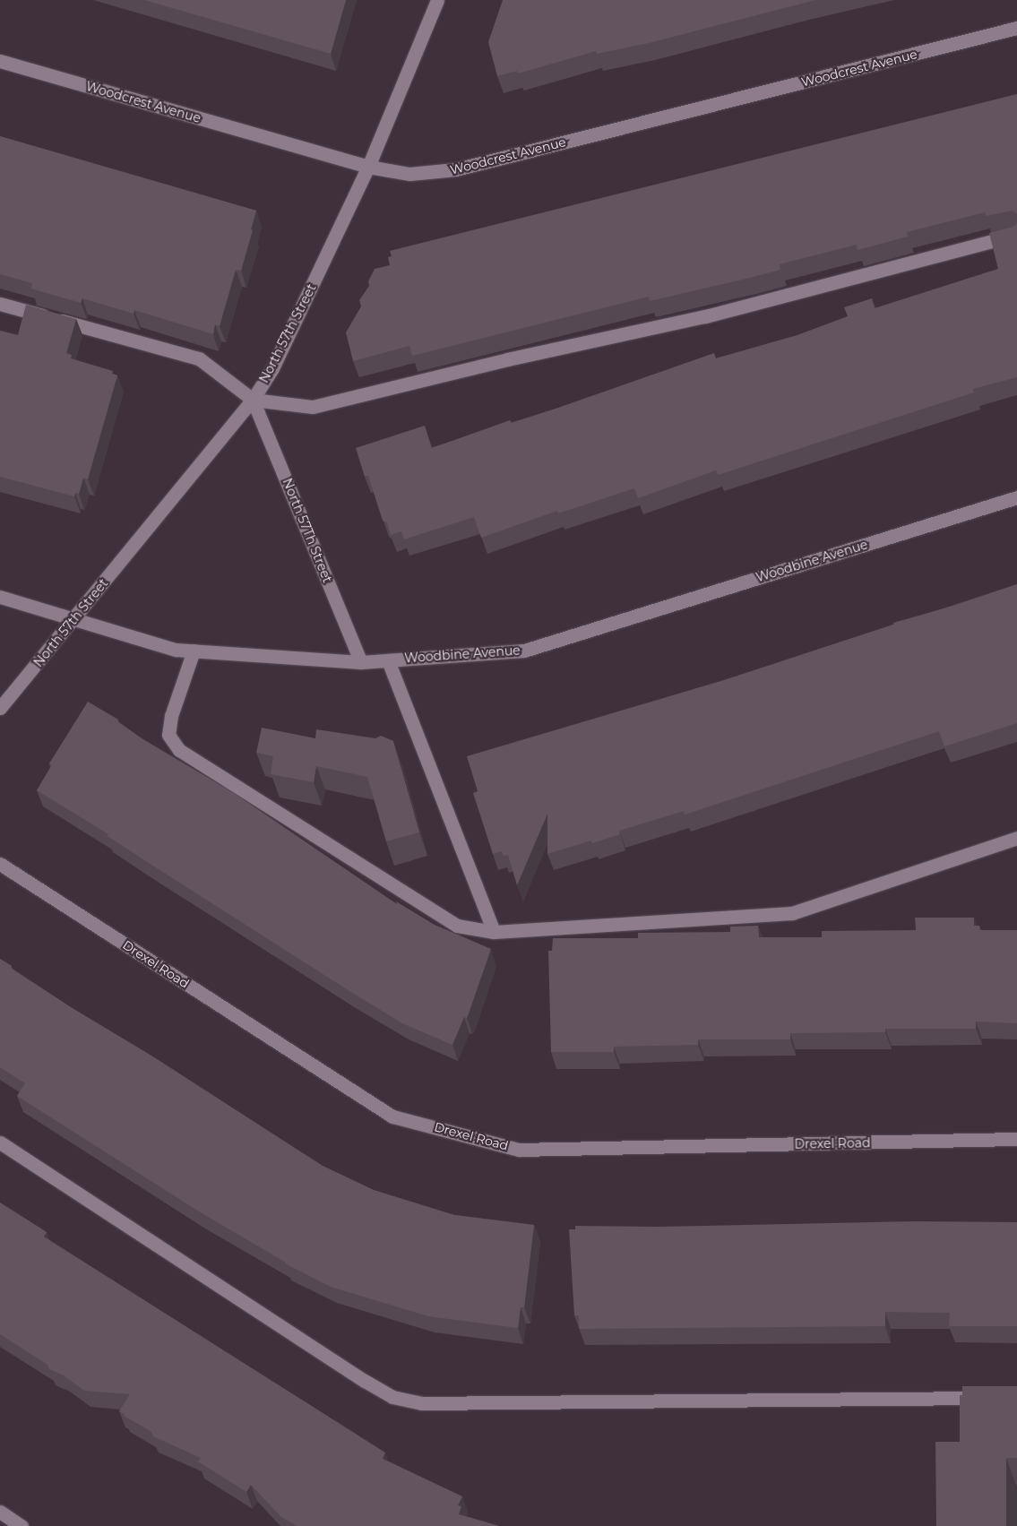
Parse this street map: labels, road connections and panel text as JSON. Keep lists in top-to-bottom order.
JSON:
{
  "streets": {
    "street": [
      "Woodcrest Avenue",
      "North 57th Street",
      "North 57Th Street",
      "Woodbine Avenue",
      "Drexel Road"
    ]
  },
  "crossings": [
    ["Woodcrest Avenue", "North 57th Street"],
    ["North 57th Street", "North 57Th Street"],
    ["North 57th Street", "Woodbine Avenue"],
    ["North 57Th Street", "Woodbine Avenue"]
  ]
}
